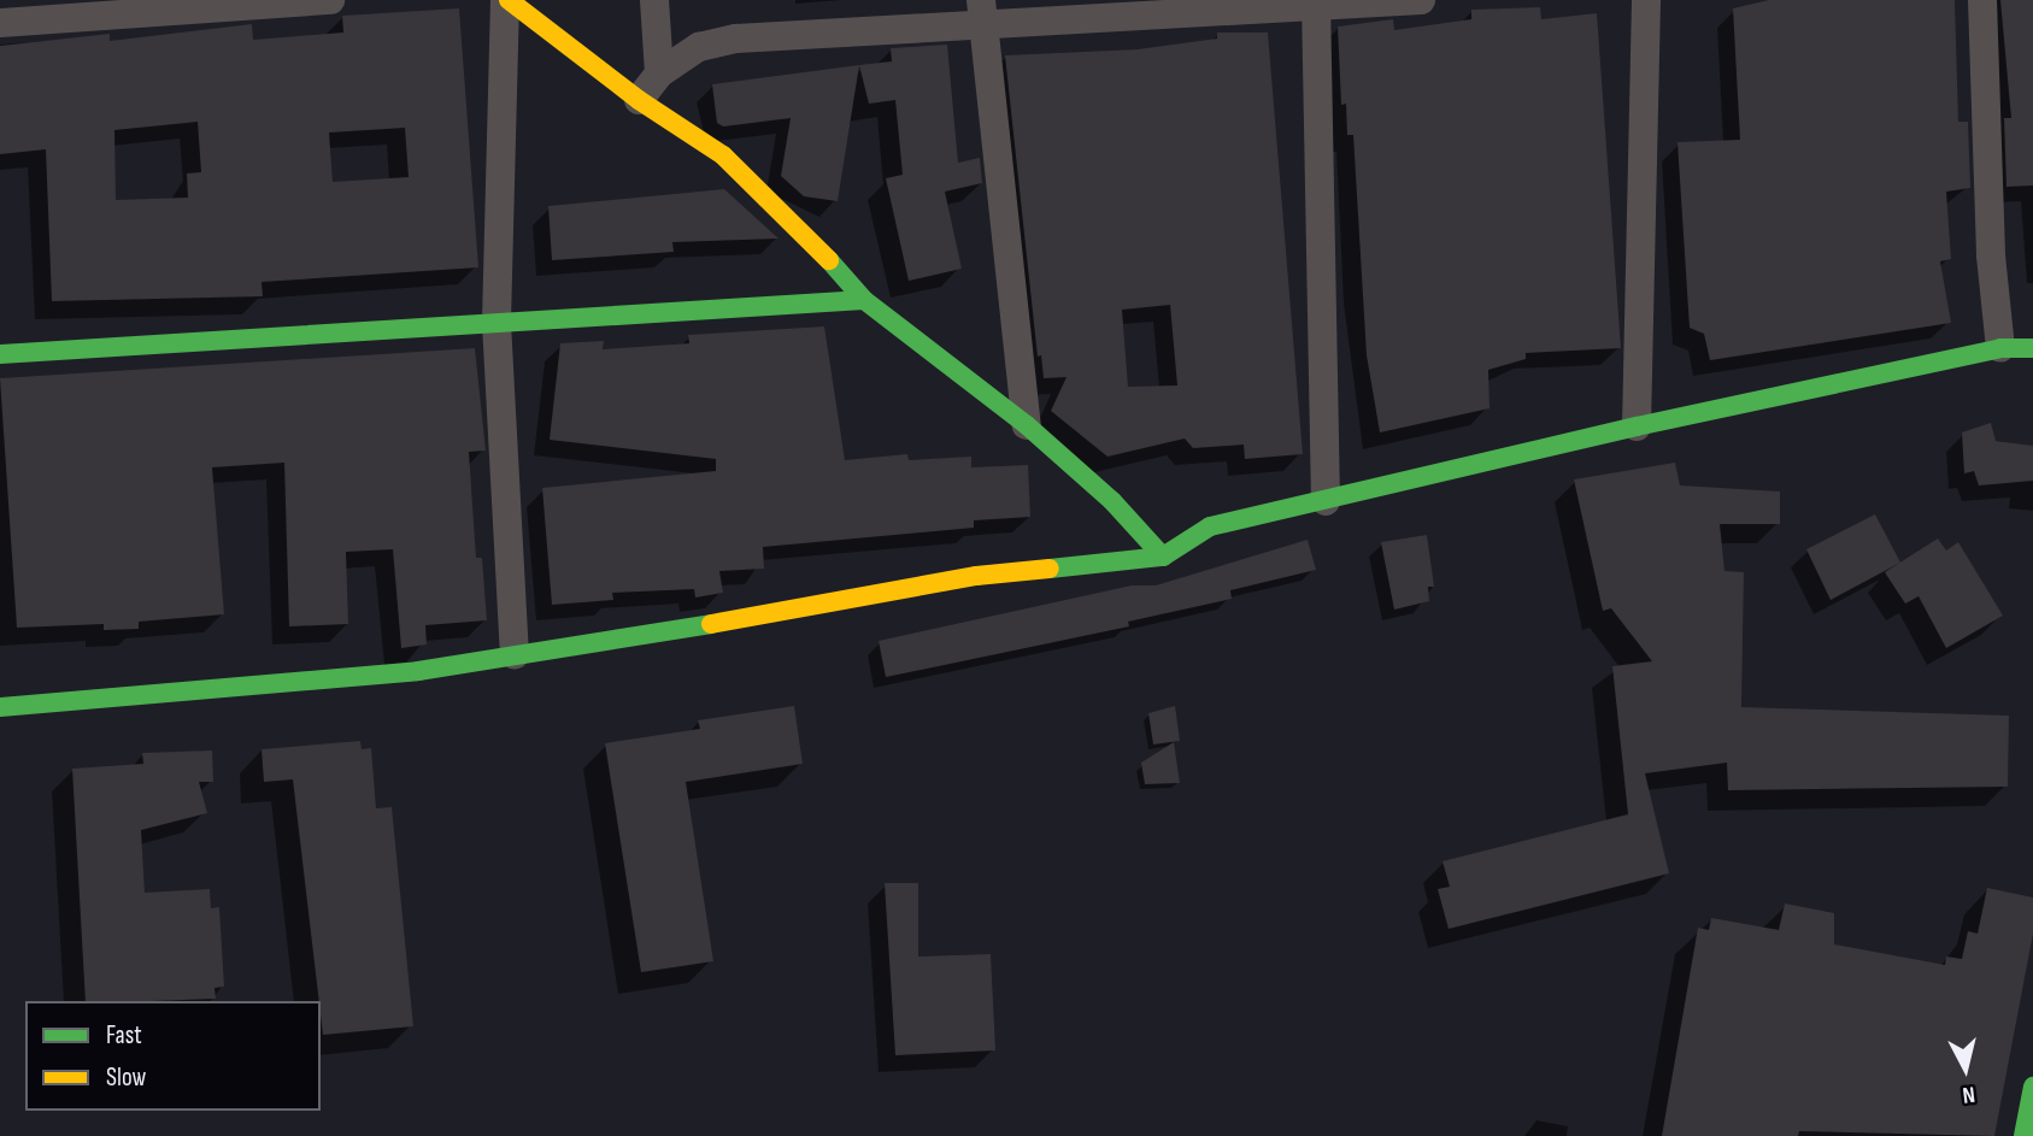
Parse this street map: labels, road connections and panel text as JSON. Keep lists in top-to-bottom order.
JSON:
{
  "legend": ["Fast", "Slow"],
  "north": "bottom"
}
